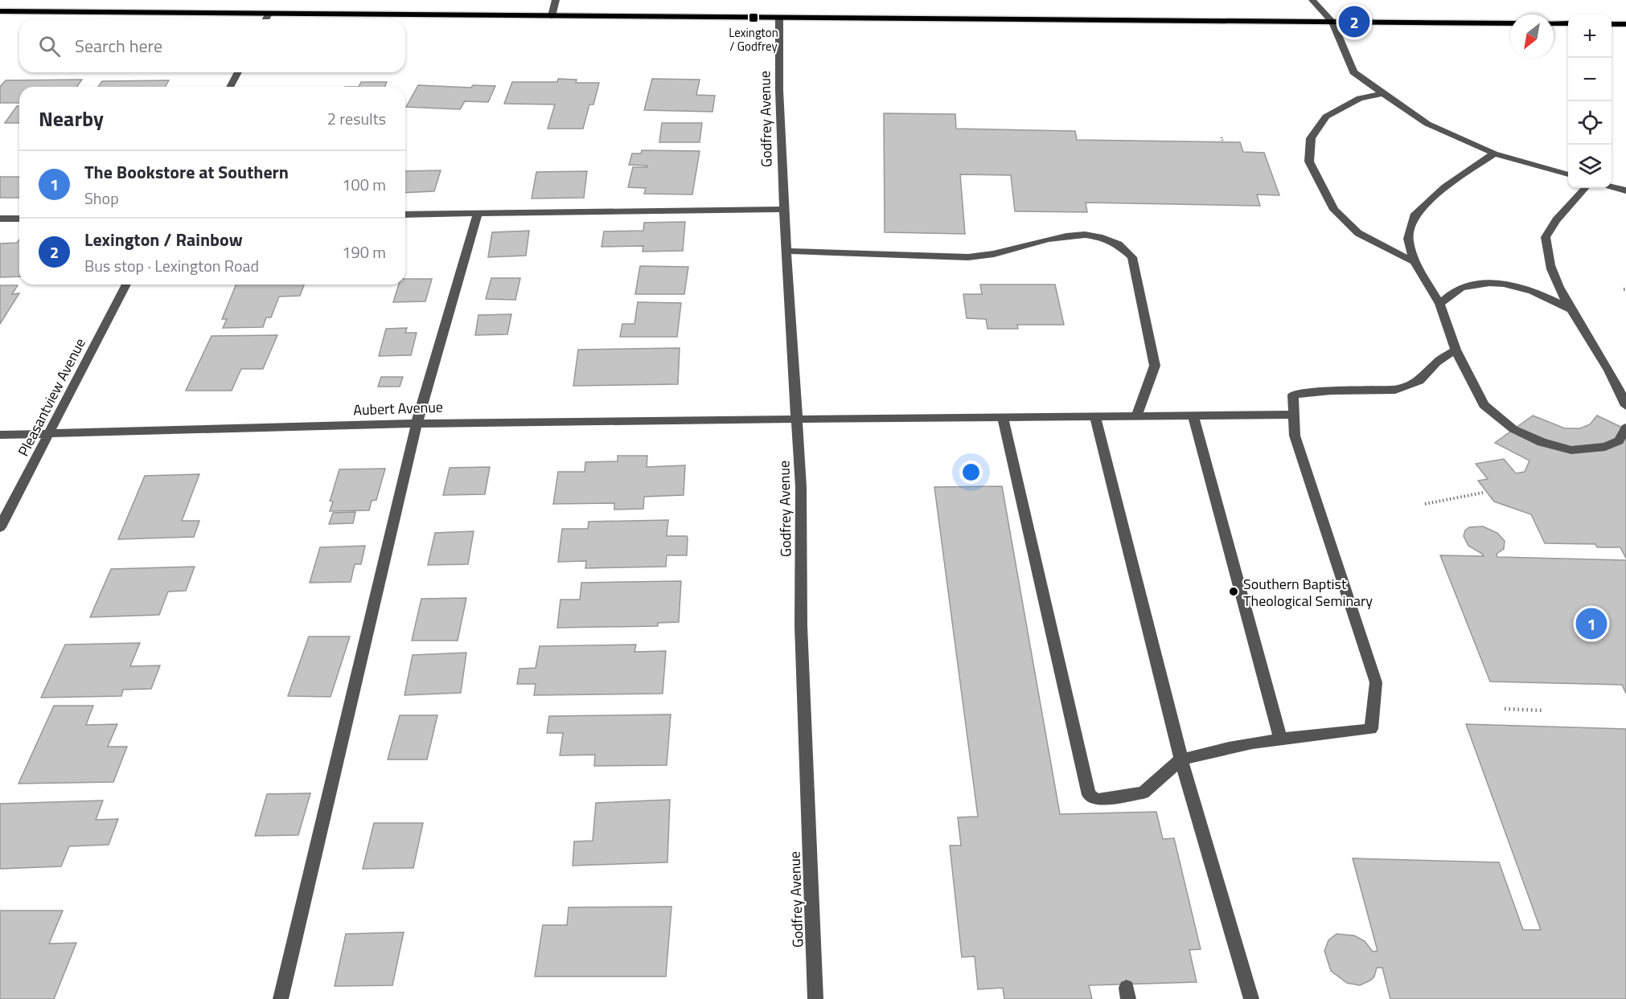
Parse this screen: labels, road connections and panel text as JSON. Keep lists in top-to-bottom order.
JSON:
{
  "streets": {
    "street": ["Godfrey Avenue", "Pleasantview Avenue", "Aubert Avenue"]
  },
  "crossings": [
    ["Godfrey Avenue", "Aubert Avenue"],
    ["Pleasantview Avenue", "Aubert Avenue"]
  ],
  "places": {
    "transit": ["Lexington / Godfrey"],
    "other": ["Southern Baptist Theological Seminary"]
  },
  "north": "bottom left",
  "page": {
    "pins": ["2", "1"],
    "map_buttons": ["+", "−"],
    "search": "Search here",
    "heading": ["Nearby", "2 results"],
    "list": [
      {
        "mark": "1",
        "name": "The Bookstore at Southern",
        "note": "Shop",
        "value": "100 m"
      },
      {
        "mark": "2",
        "name": "Lexington / Rainbow",
        "note": "Bus stop · Lexington Road",
        "value": "190 m"
      }
    ]
  }
}
